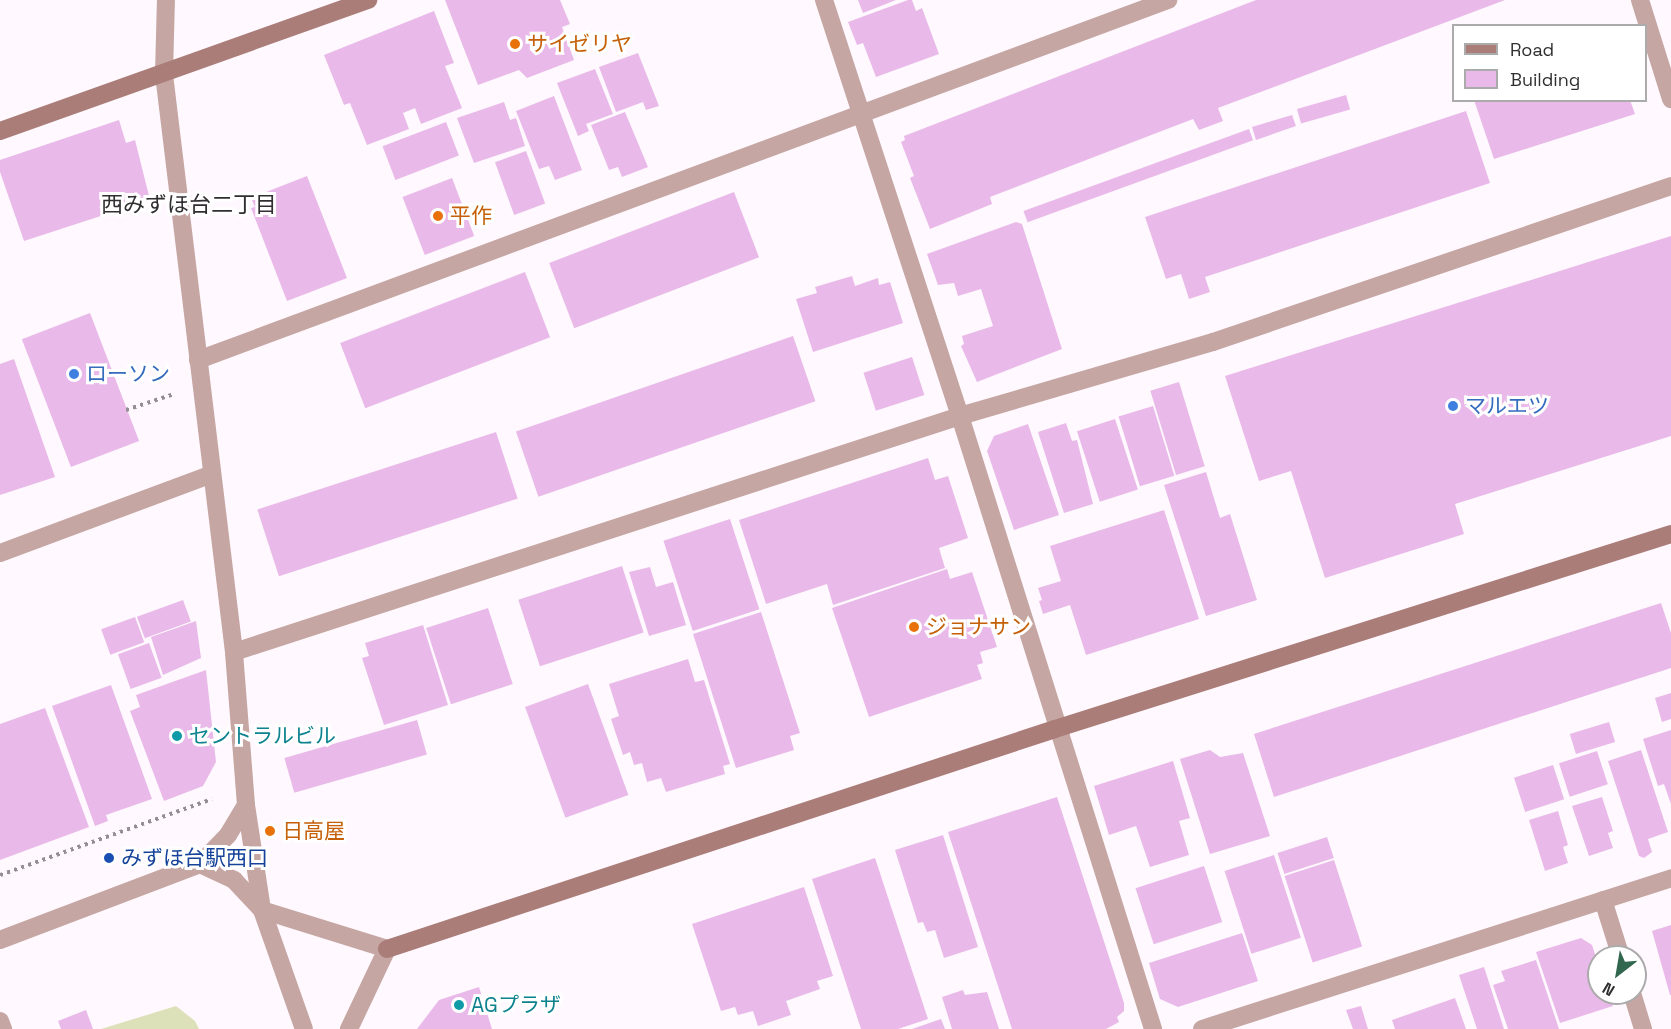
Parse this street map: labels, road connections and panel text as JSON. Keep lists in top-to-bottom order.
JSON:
{
  "districts": ["西みずほ台二丁目"],
  "places": [
    "サイゼリヤ",
    "平作",
    "ローソン",
    "マルエツ",
    "ジョナサン",
    "セントラルビル",
    "日高屋",
    "みずほ台駅西口",
    "AGプラザ"
  ],
  "legend": ["Road", "Building"],
  "north": "bottom left"
}
